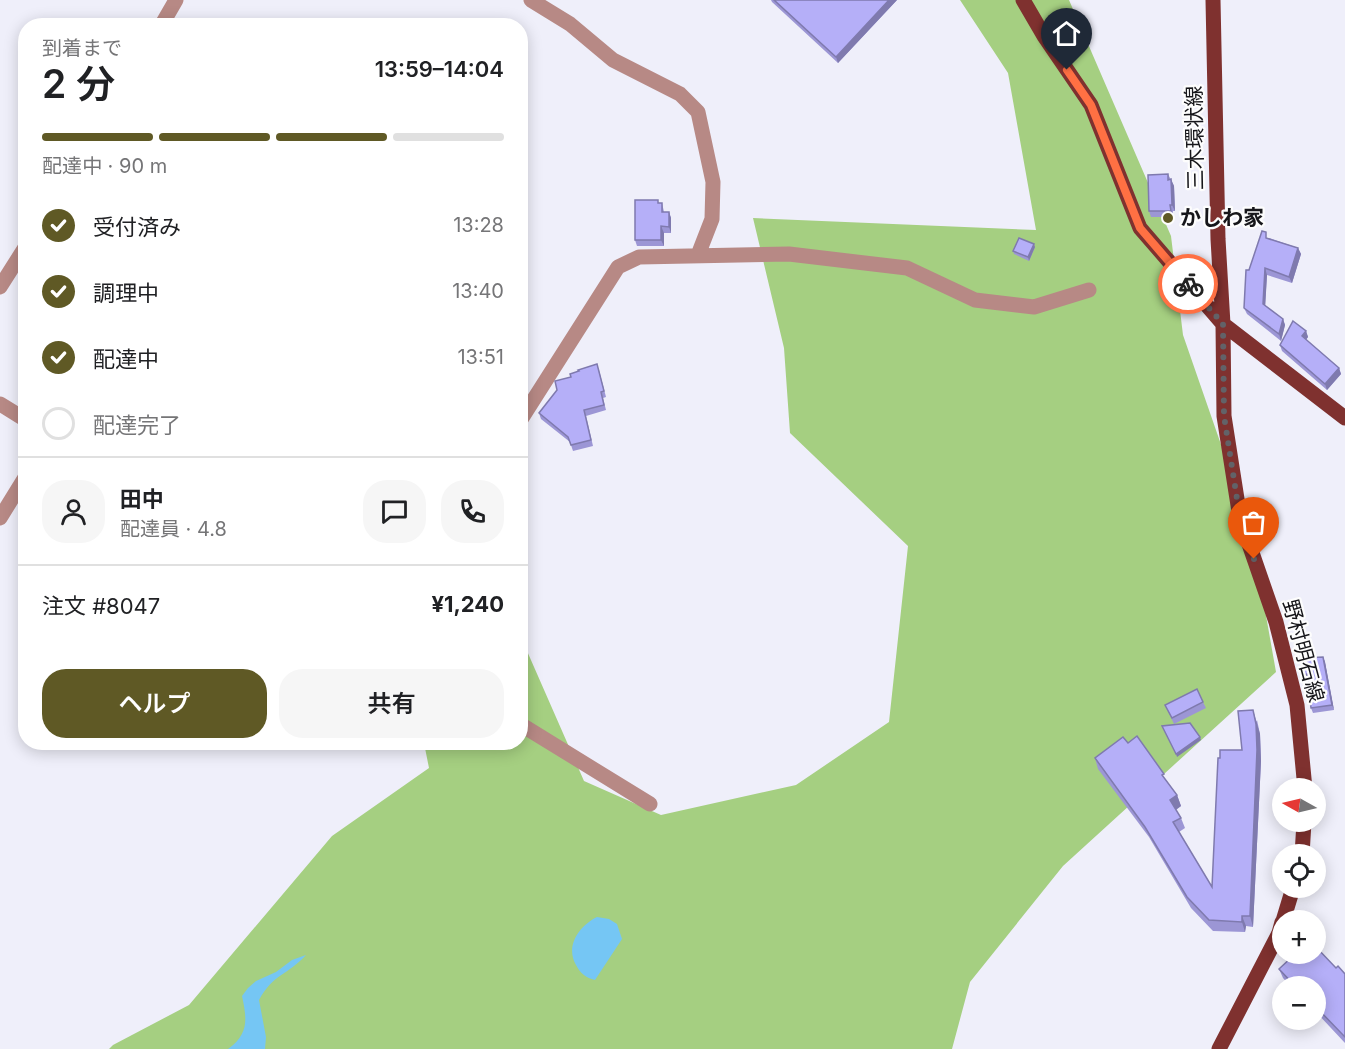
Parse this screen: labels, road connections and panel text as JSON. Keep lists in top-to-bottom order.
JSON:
{
  "streets": {
    "main road": ["三木環状線", "野村明石線"]
  },
  "crossings": [
    ["三木環状線", "野村明石線"]
  ],
  "places": ["かしわ家"],
  "north": "left",
  "page": {
    "heading": ["2 分", "到着まで", "13:59–14:04"],
    "panel": [
      "田中",
      "配達員 · 4.8",
      "注文 #8047",
      "¥1,240"
    ],
    "bar": "配達中 · 90 m",
    "list": [
      ["受付済み", "13:28"],
      ["調理中", "13:40"],
      ["配達中", "13:51"],
      "配達完了"
    ],
    "buttons": ["ヘルプ", "共有"],
    "map_buttons": ["+", "−"]
  }
}
